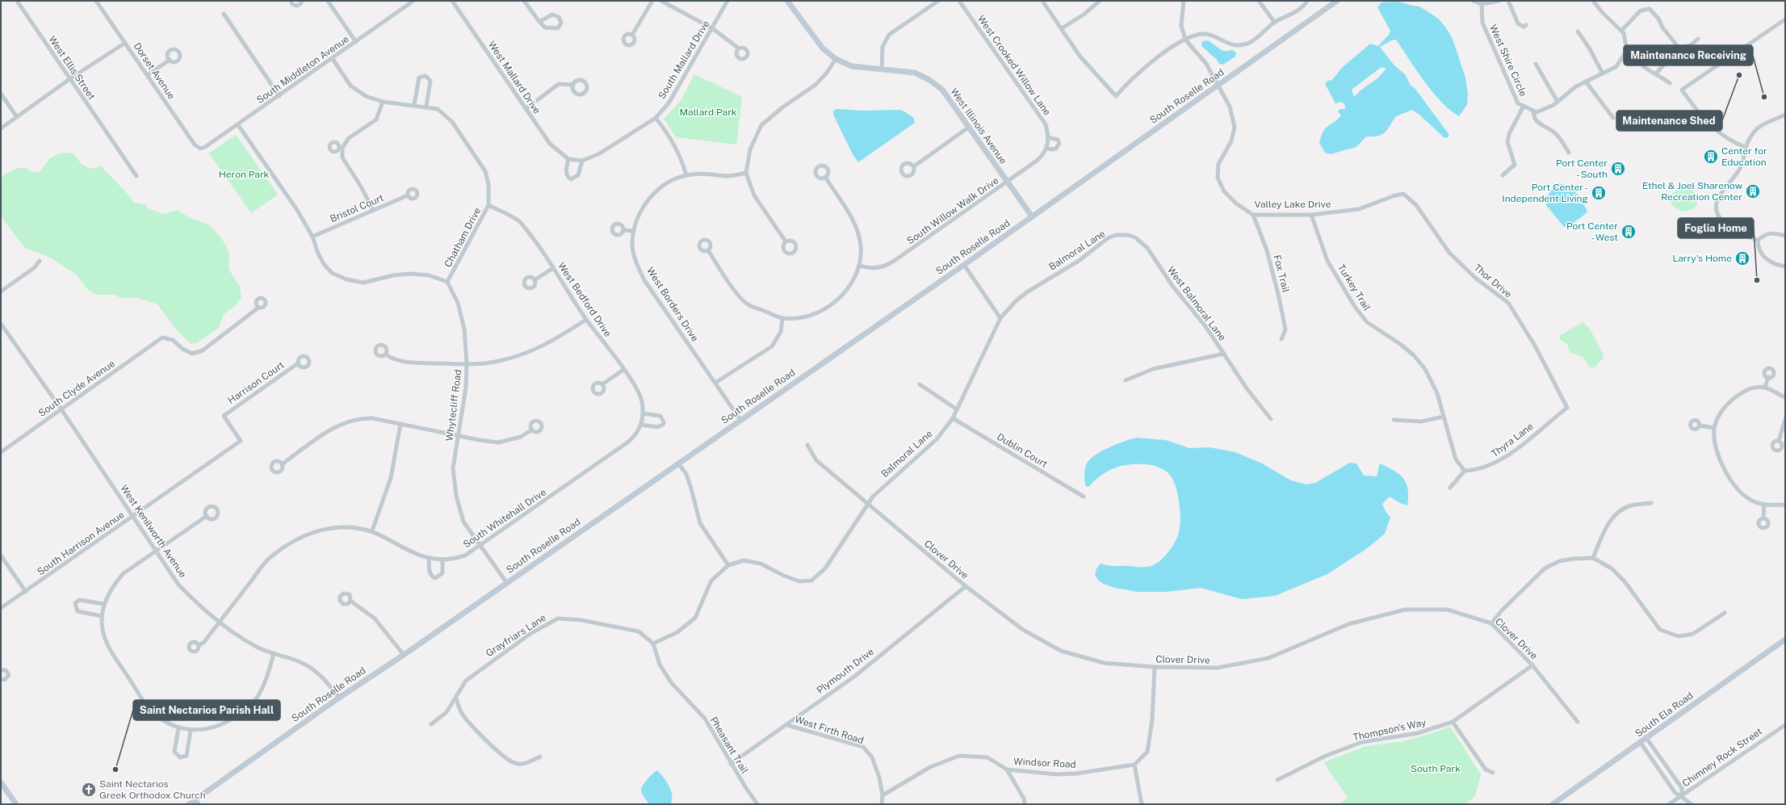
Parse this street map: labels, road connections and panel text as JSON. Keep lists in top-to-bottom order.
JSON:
{
  "streets": {
    "main road": ["South Roselle Road", "West Illinois Avenue", "South Ela Road"],
    "street": [
      "South Mallard Drive",
      "West Shire Circle",
      "West Crooked Willow Lane",
      "West Ellis Street",
      "South Middleton Avenue",
      "Dorset Avenue",
      "West Mallard Drive",
      "Valley Lake Drive",
      "Bristol Court",
      "South Willow Walk Drive",
      "Chatham Drive",
      "Balmoral Lane",
      "Fox Trail",
      "Thor Drive",
      "Turkey Trail",
      "West Bedford Drive",
      "West Balmoral Lane",
      "West Borders Drive",
      "Harrison Court",
      "South Clyde Avenue",
      "Whytecliff Road",
      "Thyra Lane",
      "Dublin Court",
      "South Whitehall Drive",
      "West Kenilworth Avenue",
      "South Harrison Avenue",
      "Clover Drive",
      "Grayfriars Lane",
      "Plymouth Drive",
      "West Firth Road",
      "Thompson's Way",
      "Pheasant Trail",
      "Chimney Rock Street",
      "Windsor Road"
    ]
  },
  "crossings": [
    ["South Mallard Drive", "West Mallard Drive"],
    ["West Crooked Willow Lane", "South Willow Walk Drive"],
    ["South Middleton Avenue", "Dorset Avenue"],
    ["South Middleton Avenue", "Chatham Drive"],
    ["South Roselle Road", "West Illinois Avenue"],
    ["South Roselle Road", "Valley Lake Drive"],
    ["South Roselle Road", "West Borders Drive"],
    ["South Roselle Road", "Whytecliff Road"],
    ["South Roselle Road", "West Kenilworth Avenue"],
    ["West Illinois Avenue", "South Willow Walk Drive"],
    ["Valley Lake Drive", "Fox Trail"],
    ["Valley Lake Drive", "Thor Drive"],
    ["Valley Lake Drive", "Turkey Trail"],
    ["Chatham Drive", "West Bedford Drive"],
    ["Chatham Drive", "Whytecliff Road"],
    ["Balmoral Lane", "West Balmoral Lane"],
    ["Balmoral Lane", "Dublin Court"],
    ["Balmoral Lane", "Clover Drive"],
    ["Thor Drive", "Thyra Lane"],
    ["Turkey Trail", "Thyra Lane"],
    ["West Bedford Drive", "South Whitehall Drive"],
    ["Harrison Court", "South Harrison Avenue"],
    ["South Clyde Avenue", "West Kenilworth Avenue"],
    ["Whytecliff Road", "South Whitehall Drive"],
    ["South Whitehall Drive", "West Kenilworth Avenue"],
    ["West Kenilworth Avenue", "South Harrison Avenue"],
    ["Clover Drive", "Plymouth Drive"],
    ["Clover Drive", "Thompson's Way"],
    ["Grayfriars Lane", "Pheasant Trail"],
    ["Plymouth Drive", "West Firth Road"],
    ["Plymouth Drive", "Pheasant Trail"],
    ["West Firth Road", "Windsor Road"]
  ],
  "parks": ["Mallard Park", "Heron Park", "South Park"],
  "places": {
    "other": [
      "Maintenance Shed",
      "Maintenance Receiving",
      "Foglia Home",
      "Saint Nectarios Parish Hall"
    ],
    "building": [
      "Center for Education",
      "Port Center - South",
      "Ethel & Joel Sharenow Recreation Center",
      "Port Center - Independent Living",
      "Port Center - West",
      "Larry's Home"
    ],
    "church": ["Saint Nectarios Greek Orthodox Church"]
  }
}
